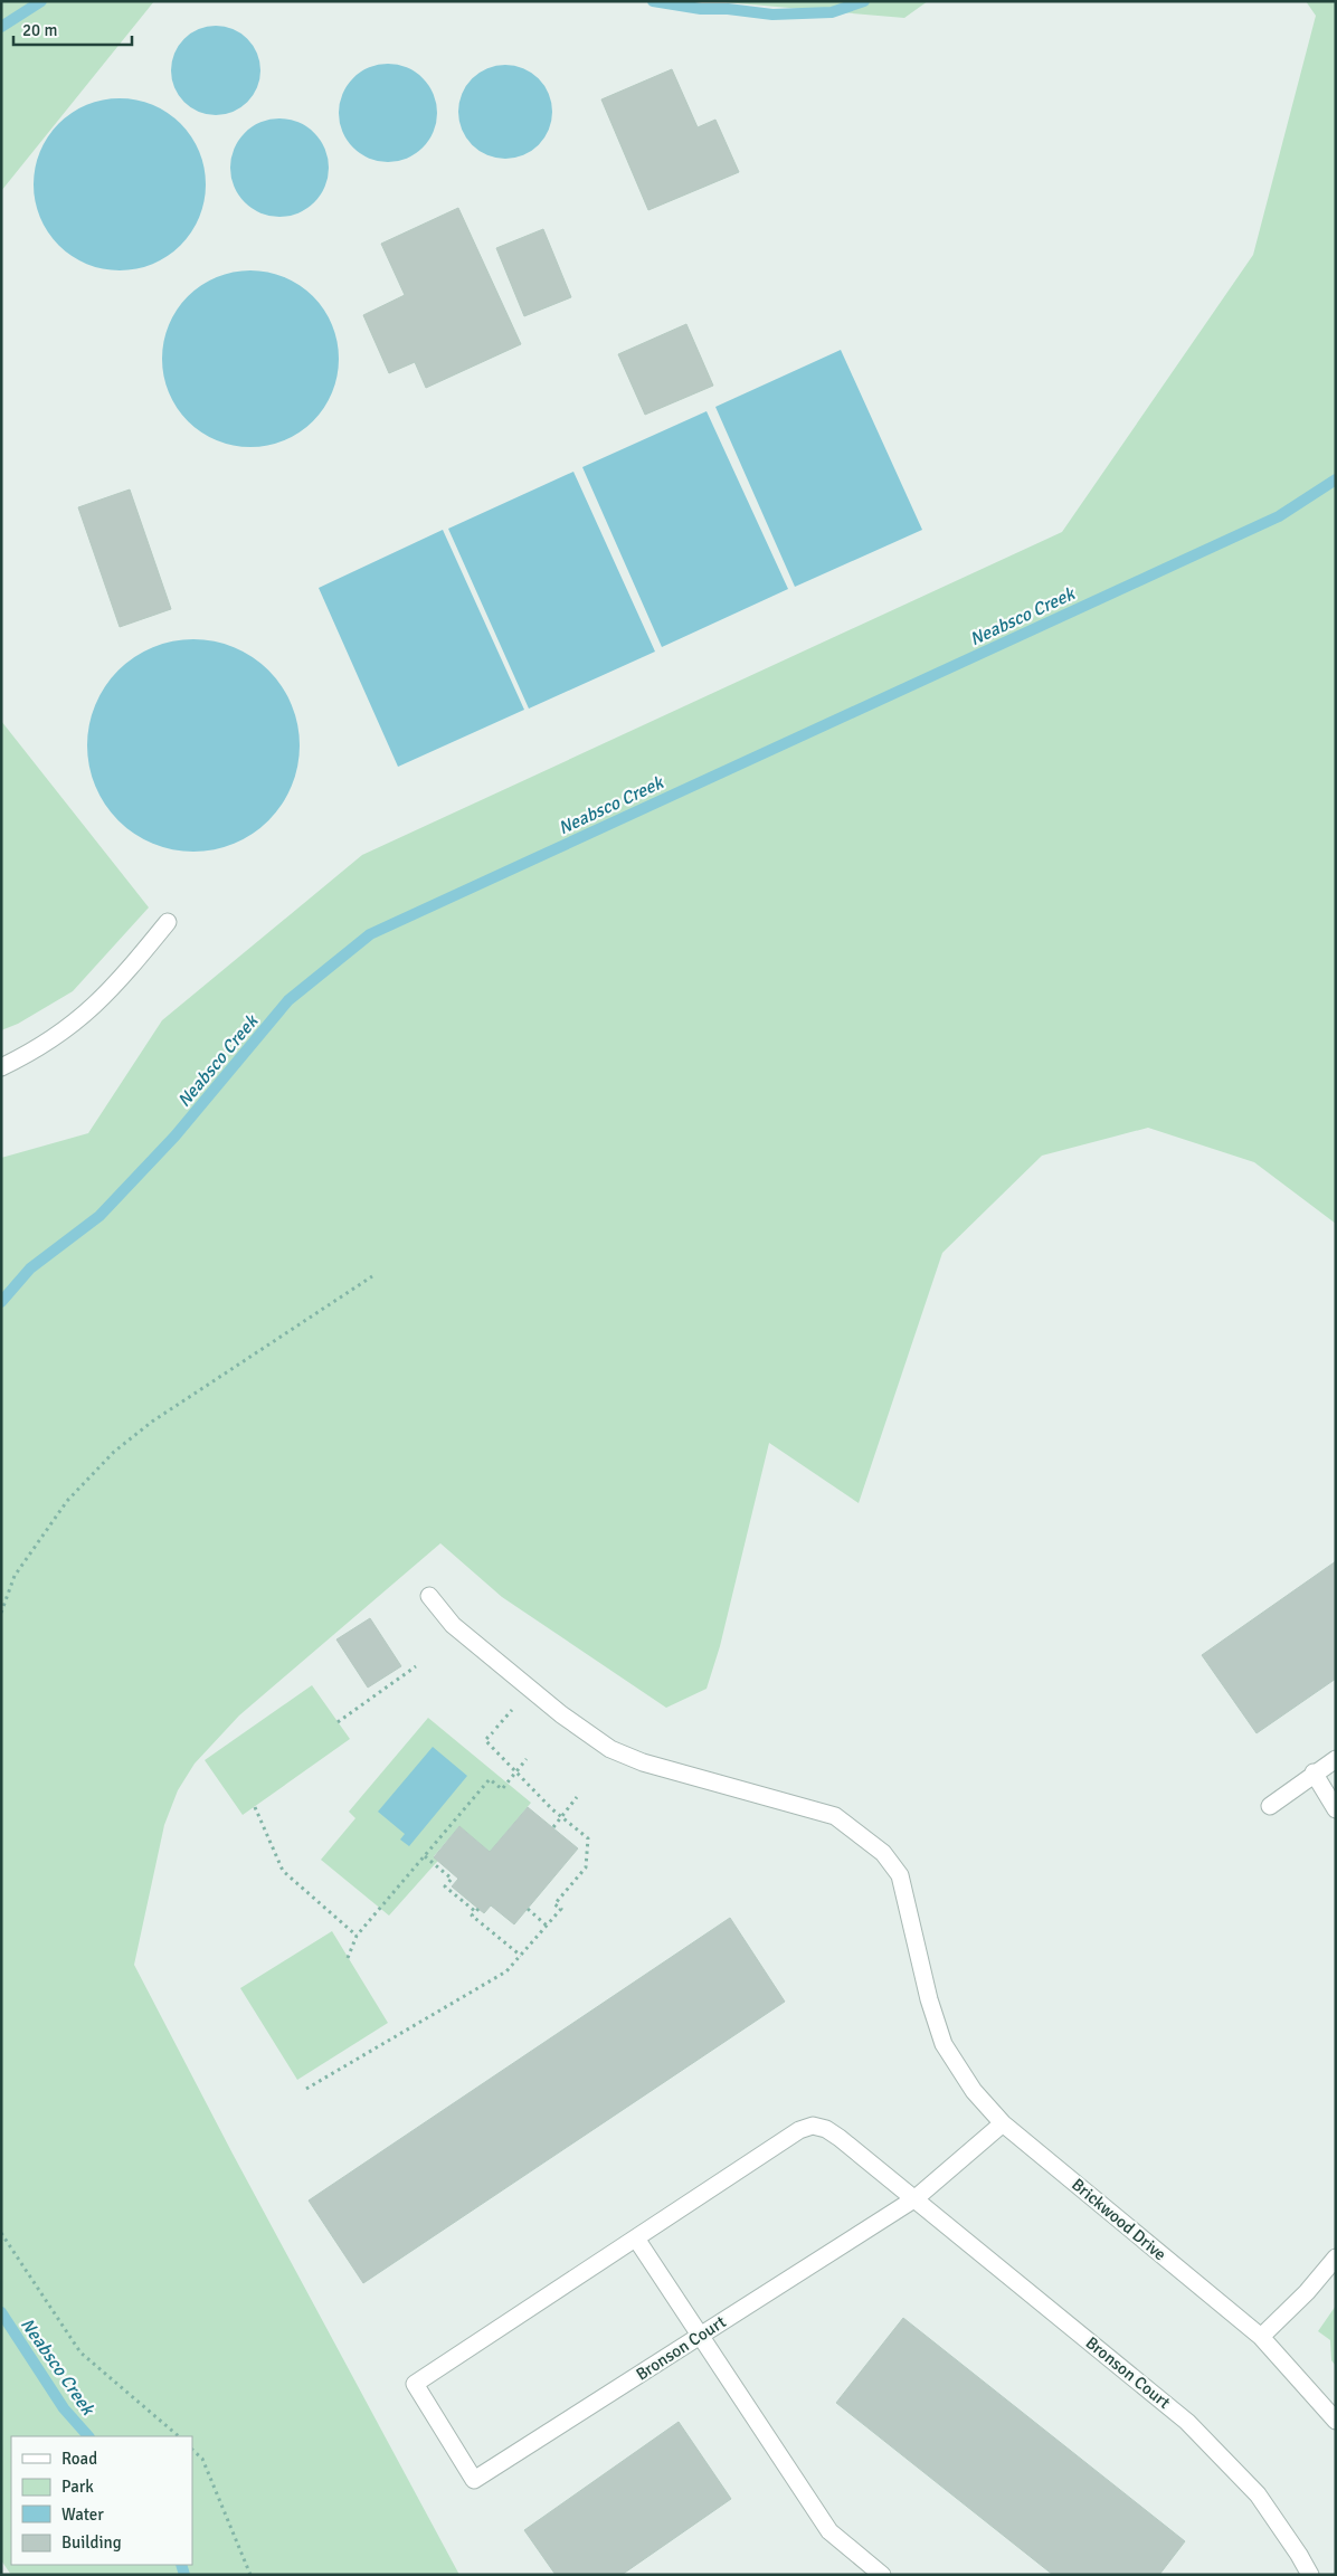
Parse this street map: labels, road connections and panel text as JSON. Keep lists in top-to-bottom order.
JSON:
{
  "streets": {
    "street": ["Brickwood Drive", "Bronson Court"]
  },
  "crossings": [
    ["Brickwood Drive", "Bronson Court"]
  ],
  "water": ["Neabsco Creek"],
  "legend": [
    "Road",
    "Park",
    "Water",
    "Building"
  ],
  "scale_bar": "20 m"
}
